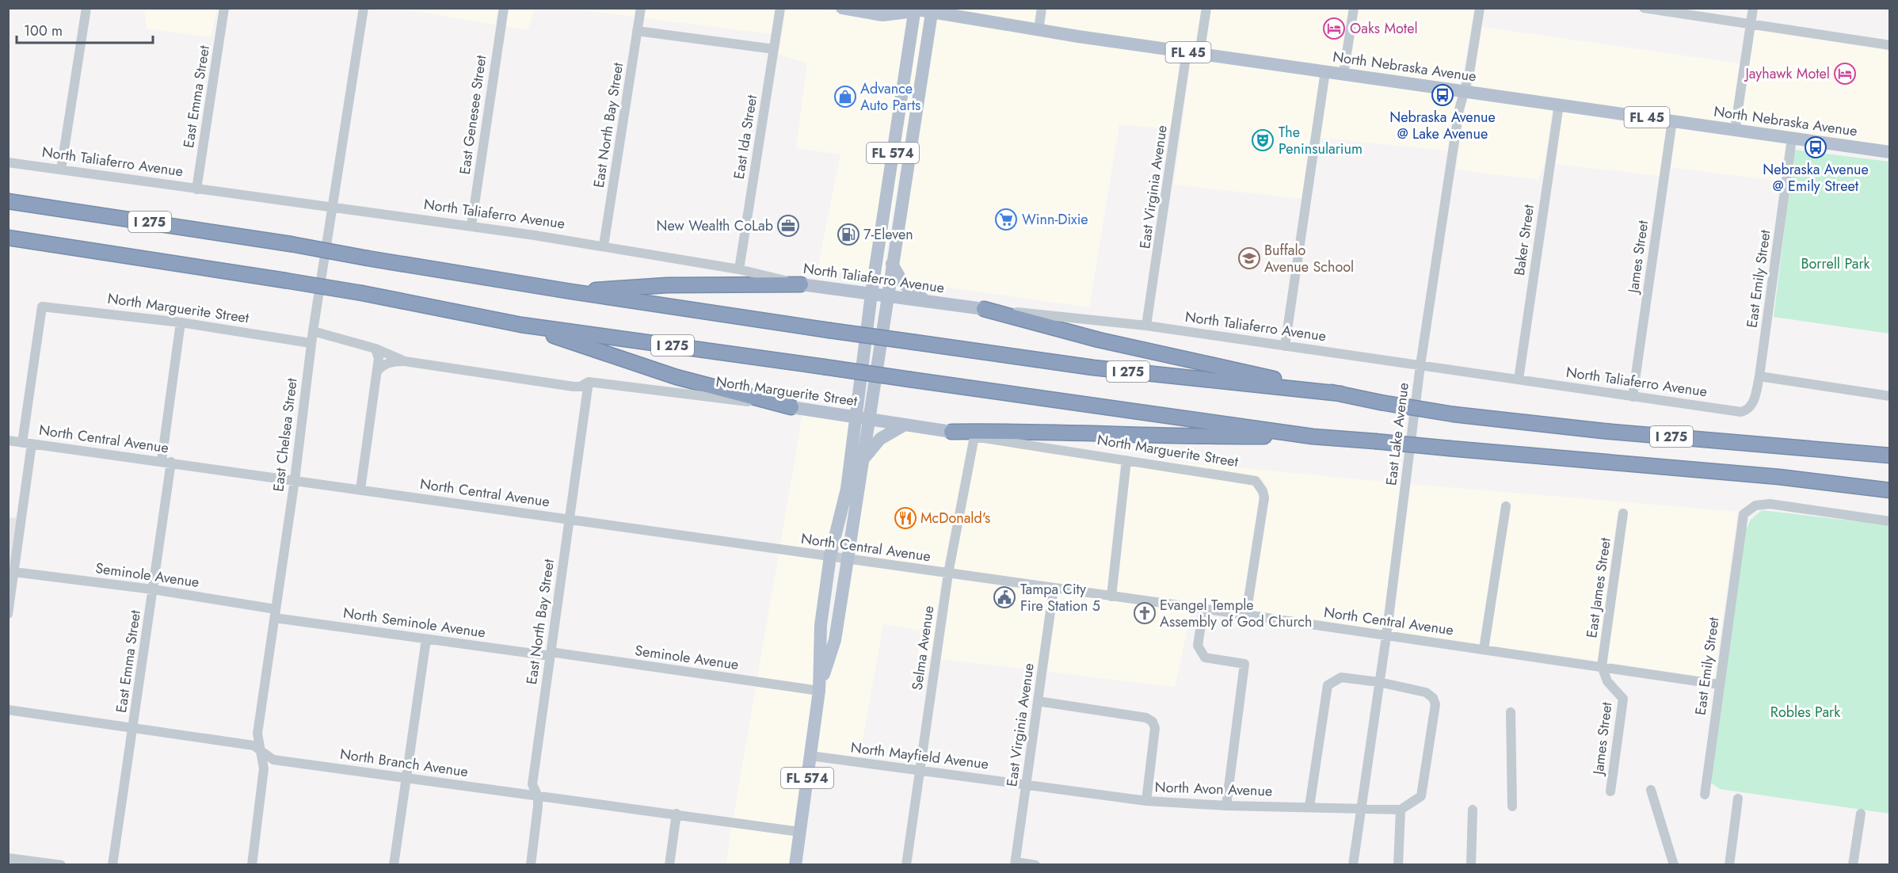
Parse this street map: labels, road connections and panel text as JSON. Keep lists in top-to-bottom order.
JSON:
{
  "streets": {
    "highway": ["I 275"],
    "main road": [
      "FL 45",
      "North Nebraska Avenue",
      "FL 574",
      "North Taliaferro Avenue",
      "North Marguerite Street"
    ],
    "street": [
      "East Emma Street",
      "East Genesee Street",
      "East North Bay Street",
      "East Ida Street",
      "East Virginia Avenue",
      "Baker Street",
      "James Street",
      "East Emily Street",
      "East Lake Avenue",
      "East Chelsea Street",
      "North Central Avenue",
      "Seminole Avenue",
      "East James Street",
      "North Seminole Avenue",
      "Selma Avenue",
      "North Mayfield Avenue",
      "North Branch Avenue",
      "North Avon Avenue"
    ]
  },
  "crossings": [
    ["North Nebraska Avenue", "FL 574"],
    ["North Nebraska Avenue", "East Virginia Avenue"],
    ["North Nebraska Avenue", "Baker Street"],
    ["North Nebraska Avenue", "James Street"],
    ["North Nebraska Avenue", "East Emily Street"],
    ["North Nebraska Avenue", "East Lake Avenue"],
    ["East Emma Street", "North Taliaferro Avenue"],
    ["East Emma Street", "North Marguerite Street"],
    ["East Emma Street", "North Central Avenue"],
    ["East Emma Street", "Seminole Avenue"],
    ["East Emma Street", "North Branch Avenue"],
    ["East Genesee Street", "North Taliaferro Avenue"],
    ["East North Bay Street", "North Taliaferro Avenue"],
    ["East North Bay Street", "North Marguerite Street"],
    ["East North Bay Street", "North Central Avenue"],
    ["East North Bay Street", "Seminole Avenue"],
    ["East North Bay Street", "North Seminole Avenue"],
    ["East North Bay Street", "North Branch Avenue"],
    ["East Ida Street", "North Taliaferro Avenue"],
    ["FL 574", "North Taliaferro Avenue"],
    ["FL 574", "North Marguerite Street"],
    ["FL 574", "North Central Avenue"],
    ["FL 574", "Seminole Avenue"],
    ["FL 574", "North Mayfield Avenue"],
    ["FL 574", "North Branch Avenue"],
    ["North Taliaferro Avenue", "East Virginia Avenue"],
    ["North Taliaferro Avenue", "Baker Street"],
    ["North Taliaferro Avenue", "James Street"],
    ["North Taliaferro Avenue", "East Emily Street"],
    ["North Taliaferro Avenue", "East Lake Avenue"],
    ["North Taliaferro Avenue", "East Chelsea Street"],
    ["East Virginia Avenue", "North Central Avenue"],
    ["East Virginia Avenue", "North Mayfield Avenue"],
    ["East Virginia Avenue", "North Avon Avenue"],
    ["James Street", "North Central Avenue"],
    ["James Street", "East James Street"],
    ["East Emily Street", "North Central Avenue"],
    ["North Marguerite Street", "East Chelsea Street"],
    ["North Marguerite Street", "North Central Avenue"],
    ["North Marguerite Street", "Selma Avenue"],
    ["East Lake Avenue", "North Central Avenue"],
    ["East Lake Avenue", "North Avon Avenue"],
    ["East Chelsea Street", "North Central Avenue"],
    ["East Chelsea Street", "Seminole Avenue"],
    ["East Chelsea Street", "North Seminole Avenue"],
    ["East Chelsea Street", "North Branch Avenue"],
    ["North Central Avenue", "East James Street"],
    ["North Central Avenue", "Selma Avenue"],
    ["Seminole Avenue", "North Seminole Avenue"],
    ["Selma Avenue", "North Mayfield Avenue"],
    ["North Mayfield Avenue", "North Avon Avenue"]
  ],
  "parks": ["Borrell Park", "Robles Park"],
  "places": {
    "hotel": ["Oaks Motel", "Jayhawk Motel"],
    "bus stop": ["Nebraska Avenue @ Lake Avenue", "Nebraska Avenue @ Emily Street"],
    "shop": ["Advance Auto Parts"],
    "theatre": ["The Peninsularium"],
    "supermarket": ["Winn-Dixie"],
    "office": ["New Wealth CoLab"],
    "fuel station": ["7-Eleven"],
    "school or university": ["Buffalo Avenue School"],
    "restaurant": ["McDonald's"],
    "public building": ["Tampa City Fire Station 5"],
    "church": ["Evangel Temple Assembly of God Church"]
  },
  "scale_bar": "100 m"
}
